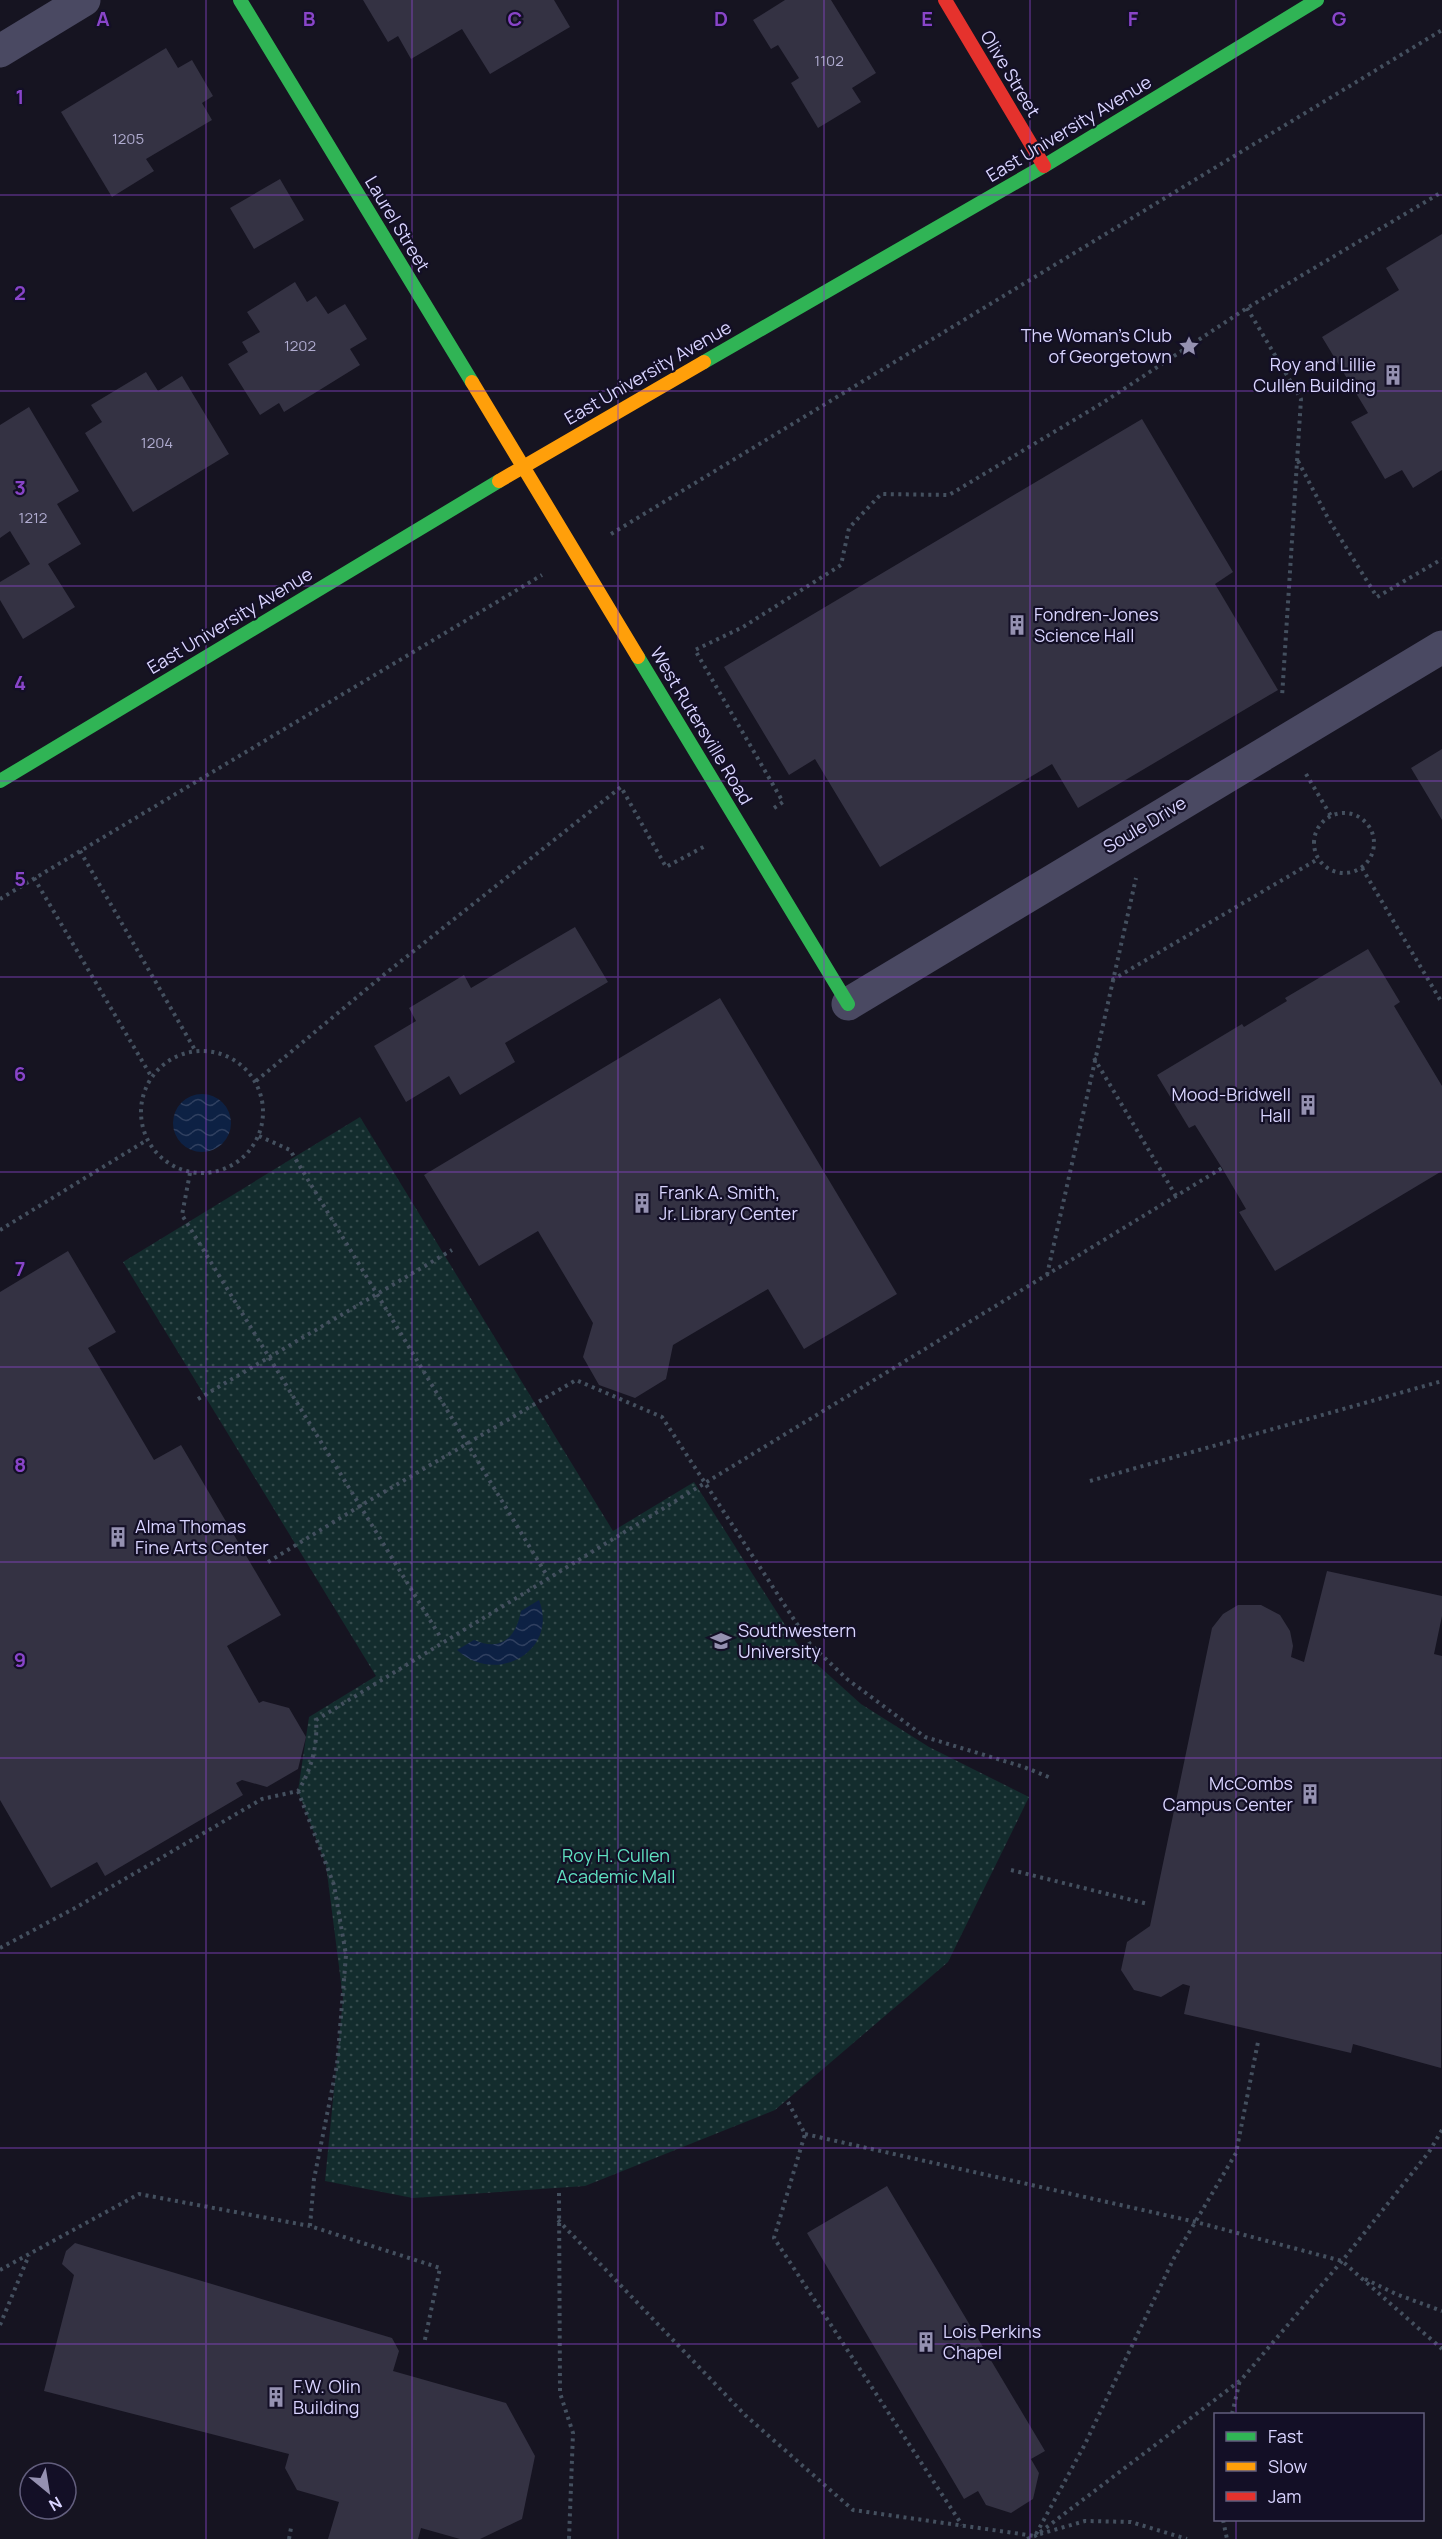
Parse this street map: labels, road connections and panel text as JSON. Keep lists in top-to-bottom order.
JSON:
{
  "streets": {
    "main road": [
      "Olive Street",
      "East University Avenue",
      "Laurel Street",
      "West Rutersville Road"
    ],
    "street": ["Soule Drive"]
  },
  "crossings": [
    ["Olive Street", "East University Avenue"],
    ["East University Avenue", "Laurel Street"],
    ["East University Avenue", "West Rutersville Road"],
    ["Laurel Street", "West Rutersville Road"],
    ["West Rutersville Road", "Soule Drive"]
  ],
  "parks": ["Roy H. Cullen Academic Mall"],
  "places": {
    "place": ["The Woman's Club of Georgetown"],
    "building": [
      "Roy and Lillie Cullen Building",
      "Fondren-Jones Science Hall",
      "Mood-Bridwell Hall",
      "Frank A. Smith, Jr. Library Center",
      "Alma Thomas Fine Arts Center",
      "McCombs Campus Center",
      "Lois Perkins Chapel",
      "F.W. Olin Building"
    ],
    "school or university": ["Southwestern University"]
  },
  "house_numbers": [
    "1102",
    "1205",
    "1202",
    "1204",
    "1212"
  ],
  "legend": ["Fast", "Slow", "Jam"],
  "north": "bottom right",
  "grid": {
    "columns": [
      "A",
      "B",
      "C",
      "D",
      "E",
      "F",
      "G"
    ],
    "rows": [
      "1",
      "2",
      "3",
      "4",
      "5",
      "6",
      "7",
      "8",
      "9"
    ]
  }
}
